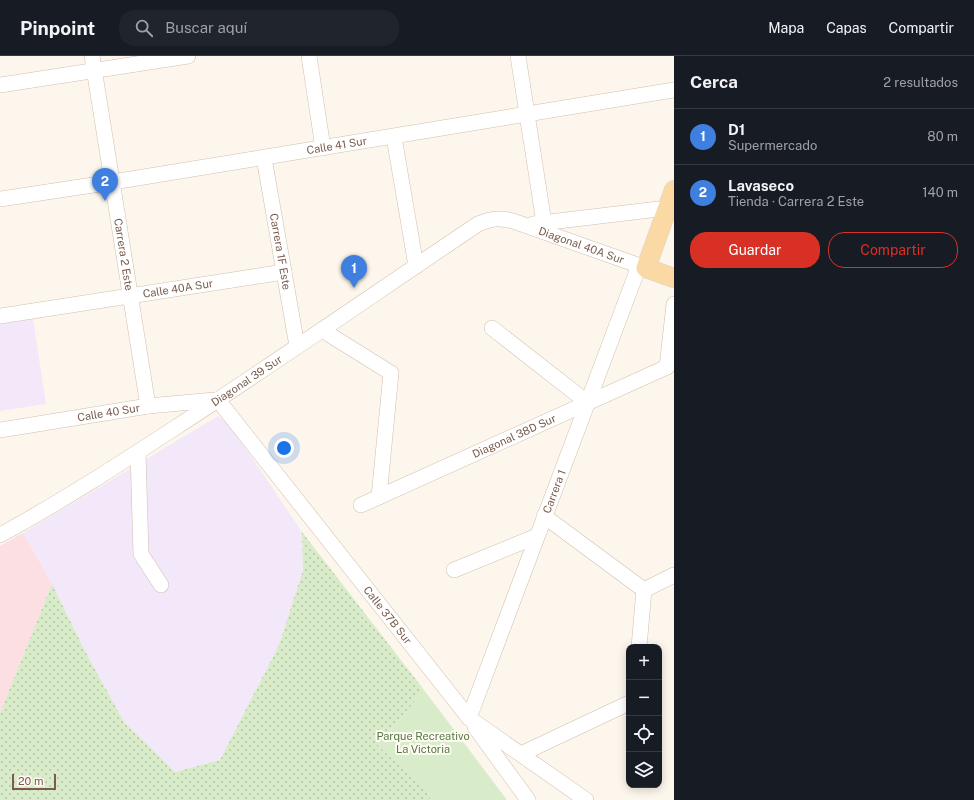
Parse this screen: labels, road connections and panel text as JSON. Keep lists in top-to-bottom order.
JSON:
{
  "streets": {
    "main road": ["Diagonal 40A Sur"],
    "street": [
      "Calle 41 Sur",
      "Carrera 1F Este",
      "Carrera 2 Este",
      "Calle 40A Sur",
      "Diagonal 39 Sur",
      "Calle 40 Sur",
      "Diagonal 38D Sur",
      "Carrera 1",
      "Calle 37B Sur"
    ]
  },
  "crossings": [
    ["Calle 41 Sur", "Carrera 1F Este"],
    ["Calle 41 Sur", "Carrera 2 Este"],
    ["Diagonal 40A Sur", "Diagonal 39 Sur"],
    ["Diagonal 40A Sur", "Carrera 1"],
    ["Carrera 1F Este", "Calle 40A Sur"],
    ["Carrera 1F Este", "Diagonal 39 Sur"],
    ["Carrera 2 Este", "Calle 40A Sur"],
    ["Carrera 2 Este", "Calle 40 Sur"],
    ["Diagonal 39 Sur", "Calle 40 Sur"],
    ["Diagonal 39 Sur", "Calle 37B Sur"],
    ["Calle 40 Sur", "Calle 37B Sur"],
    ["Diagonal 38D Sur", "Carrera 1"],
    ["Carrera 1", "Calle 37B Sur"]
  ],
  "parks": ["Parque Recreativo La Victoria"],
  "scale_bar": "20 m",
  "page": {
    "header": "Pinpoint",
    "search": "Buscar aquí",
    "nav": ["Mapa", "Capas", "Compartir"],
    "heading": ["Cerca", "2 resultados"],
    "list": [
      {
        "mark": "1",
        "name": "D1",
        "note": "Supermercado",
        "value": "80 m"
      },
      {
        "mark": "2",
        "name": "Lavaseco",
        "note": "Tienda · Carrera 2 Este",
        "value": "140 m"
      }
    ],
    "pins": ["2", "1"],
    "buttons": ["Guardar", "Compartir"],
    "map_buttons": ["+", "−"],
    "scale": "20 m"
  }
}
